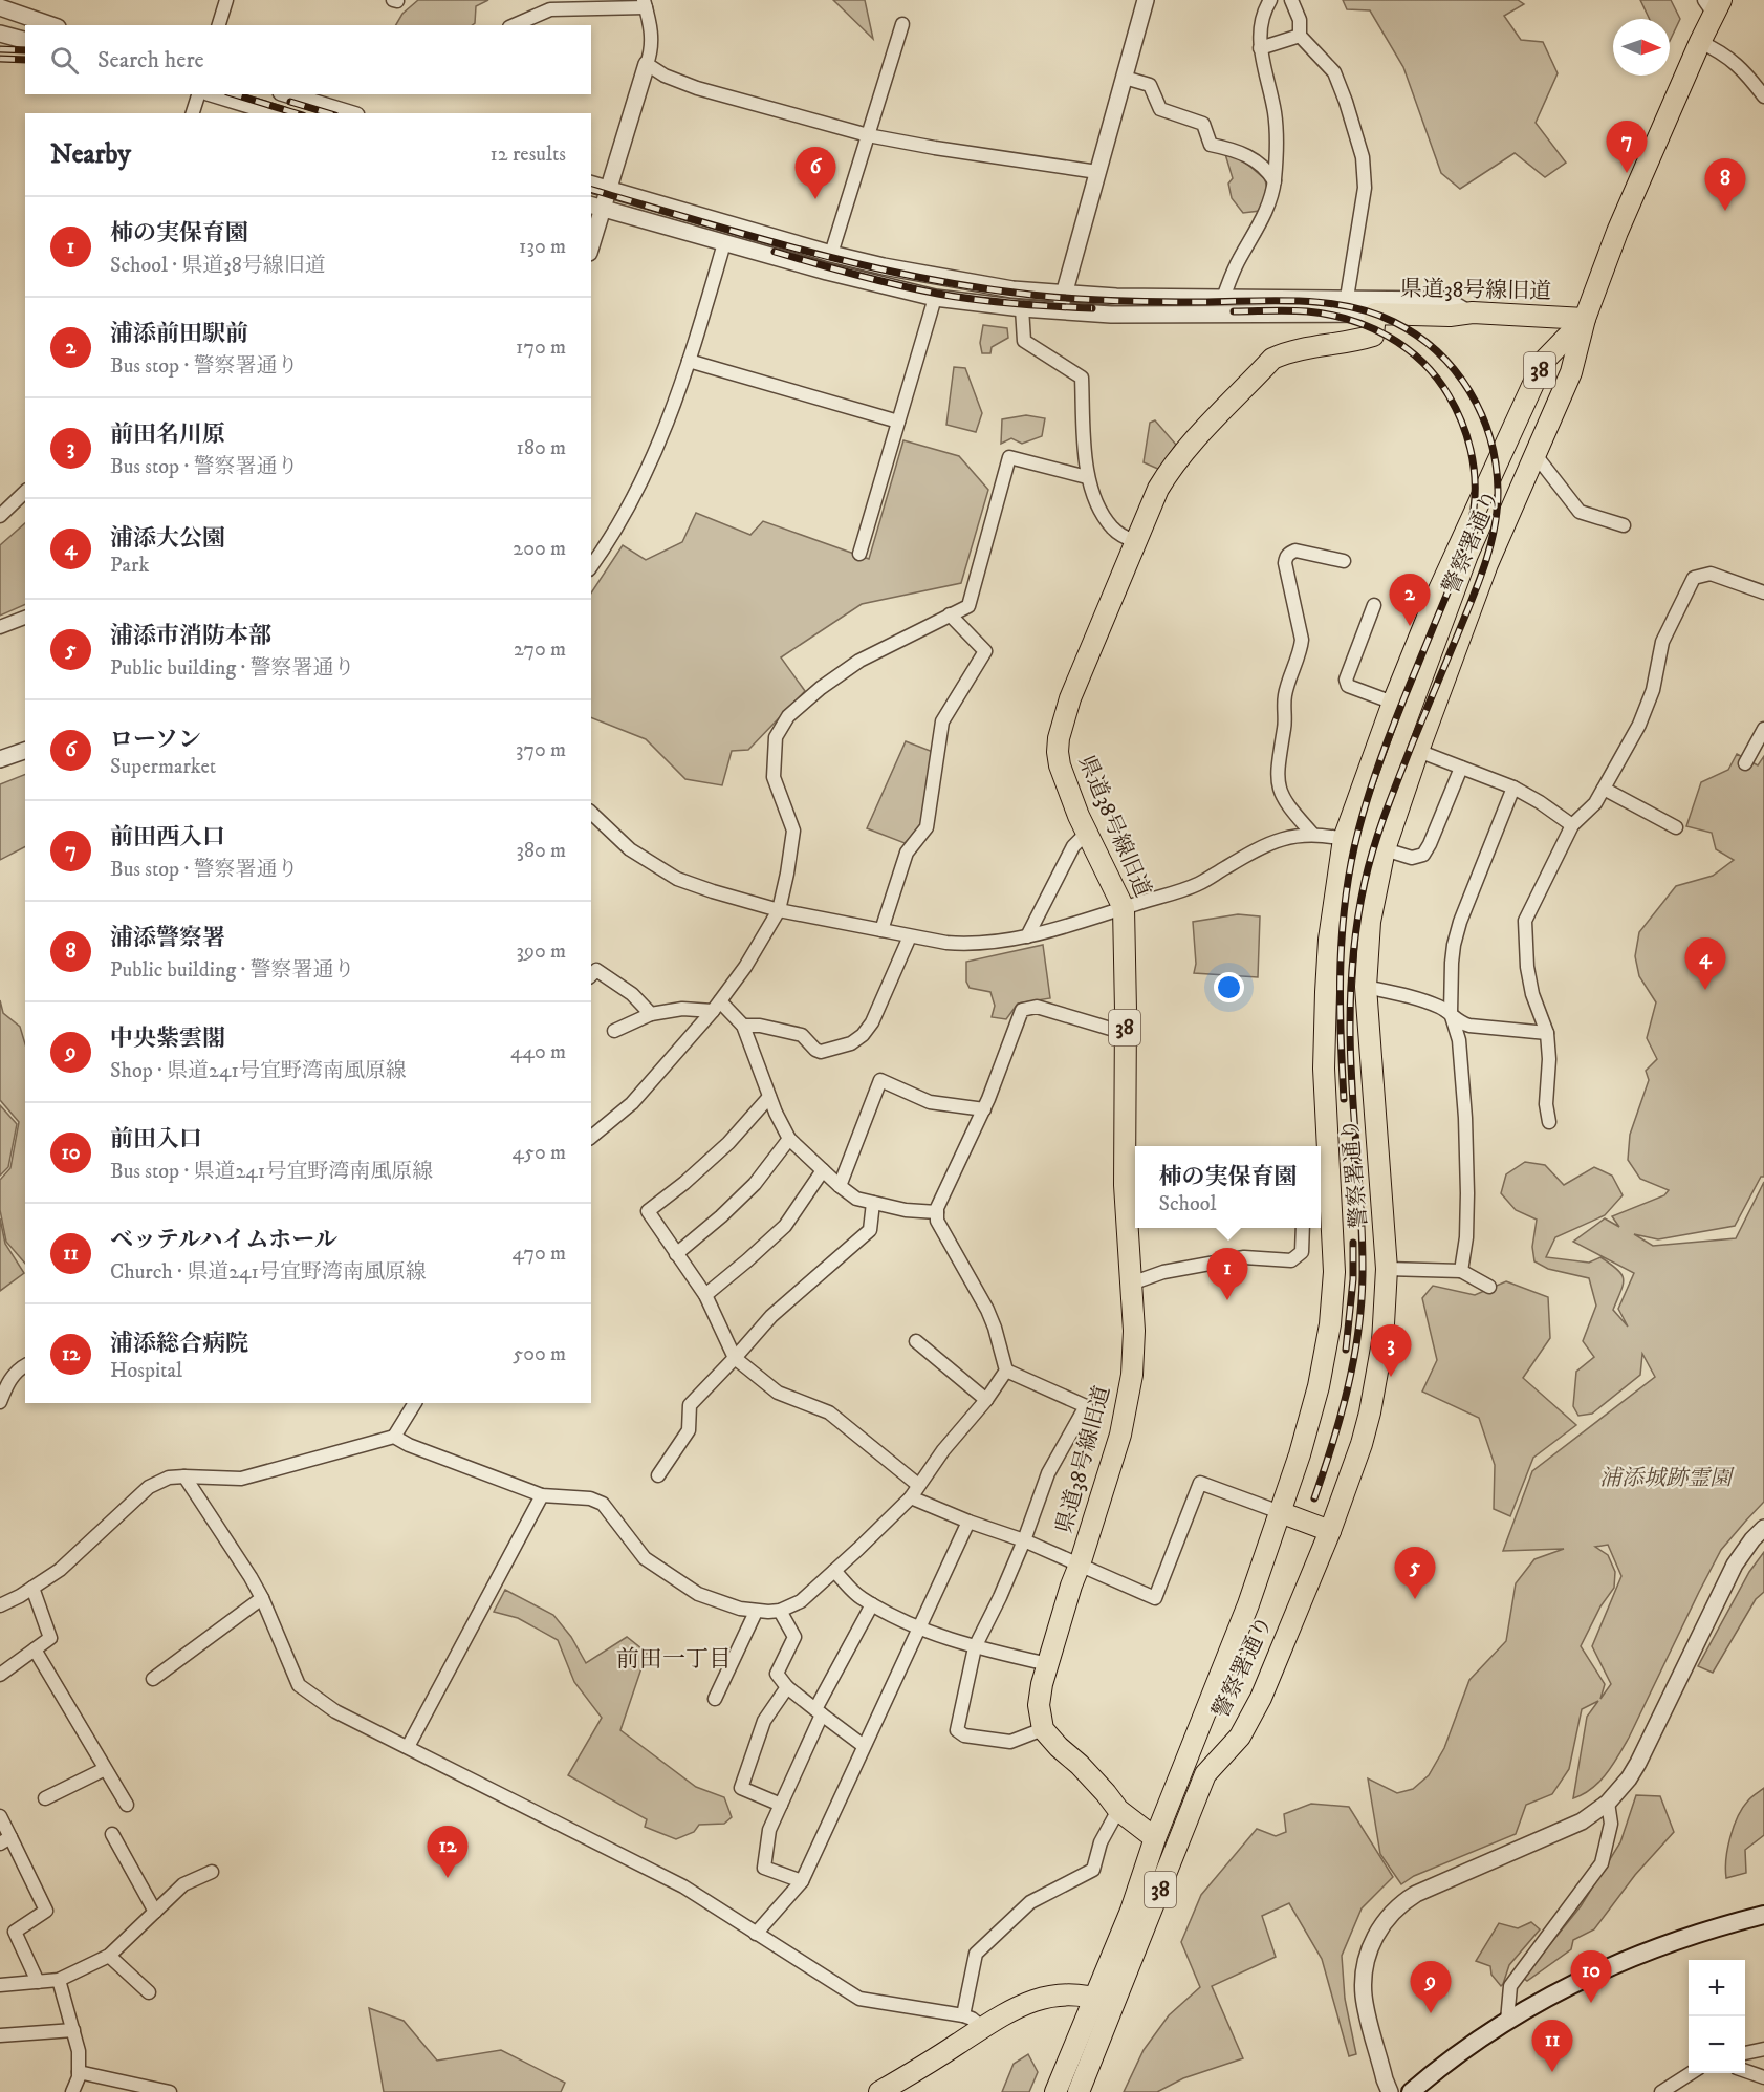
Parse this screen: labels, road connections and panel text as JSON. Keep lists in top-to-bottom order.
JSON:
{
  "streets": {
    "main road": ["県道38号線旧道", "38", "警察署通り"]
  },
  "crossings": [
    ["県道38号線旧道", "警察署通り"],
    ["38", "警察署通り"]
  ],
  "districts": ["前田一丁目"],
  "parks": ["浦添城跡霊園"],
  "north": "right",
  "page": {
    "search": "Search here",
    "heading": ["Nearby", "12 results"],
    "pins": [
      "7",
      "6",
      "8",
      "2",
      "4",
      "1",
      "3",
      "5",
      "12",
      "10",
      "9",
      "11"
    ],
    "list": [
      {
        "mark": "1",
        "name": "柿の実保育園",
        "note": "School · 県道38号線旧道",
        "value": "130 m"
      },
      {
        "mark": "2",
        "name": "浦添前田駅前",
        "note": "Bus stop · 警察署通り",
        "value": "170 m"
      },
      {
        "mark": "3",
        "name": "前田名川原",
        "note": "Bus stop · 警察署通り",
        "value": "180 m"
      },
      {
        "mark": "4",
        "name": "浦添大公園",
        "note": "Park",
        "value": "200 m"
      },
      {
        "mark": "5",
        "name": "浦添市消防本部",
        "note": "Public building · 警察署通り",
        "value": "270 m"
      },
      {
        "mark": "6",
        "name": "ローソン",
        "note": "Supermarket",
        "value": "370 m"
      },
      {
        "mark": "7",
        "name": "前田西入口",
        "note": "Bus stop · 警察署通り",
        "value": "380 m"
      },
      {
        "mark": "8",
        "name": "浦添警察署",
        "note": "Public building · 警察署通り",
        "value": "390 m"
      },
      {
        "mark": "9",
        "name": "中央紫雲閣",
        "note": "Shop · 県道241号宜野湾南風原線",
        "value": "440 m"
      },
      {
        "mark": "10",
        "name": "前田入口",
        "note": "Bus stop · 県道241号宜野湾南風原線",
        "value": "450 m"
      },
      {
        "mark": "11",
        "name": "ベッテルハイムホール",
        "note": "Church · 県道241号宜野湾南風原線",
        "value": "470 m"
      },
      {
        "mark": "12",
        "name": "浦添総合病院",
        "note": "Hospital",
        "value": "500 m"
      }
    ],
    "popup": ["柿の実保育園", "School"],
    "map_buttons": ["+", "−"]
  }
}
